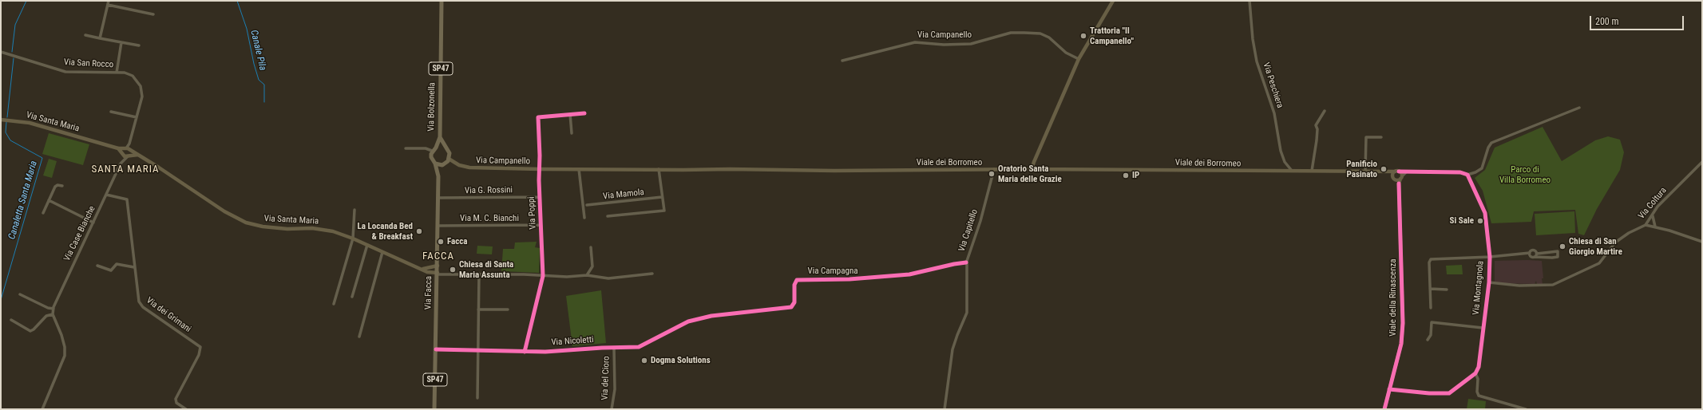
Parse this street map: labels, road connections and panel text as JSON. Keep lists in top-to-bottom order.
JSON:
{
  "streets": {
    "main road": [
      "Via Campanello",
      "SP47",
      "Via Bolzonella",
      "Via Santa Maria",
      "Viale dei Borromeo",
      "Via Facca",
      "Viale della Rinascenza"
    ],
    "street": [
      "Via San Rocco",
      "Via Peschiera",
      "Via G. Rossini",
      "Via Mamola",
      "Via Coltura",
      "Via Poppi",
      "Via M. C. Bianchi",
      "Via Capitello",
      "Via Case Bianche",
      "Via Campagna",
      "Via Montagnola",
      "Via dei Grimani",
      "Via Nicoletti",
      "Via del Cioro"
    ]
  },
  "crossings": [
    ["Via Campanello", "SP47"],
    ["Via Campanello", "Via Bolzonella"],
    ["Via Campanello", "Viale dei Borromeo"],
    ["Via Campanello", "Via Poppi"],
    ["Via Campanello", "Via Facca"],
    ["Via San Rocco", "Via Santa Maria"],
    ["SP47", "Via Bolzonella"],
    ["SP47", "Via Facca"],
    ["Via Peschiera", "Viale dei Borromeo"],
    ["Via Bolzonella", "Via Facca"],
    ["Via Santa Maria", "Via Case Bianche"],
    ["Via Santa Maria", "Via Facca"],
    ["Viale dei Borromeo", "Via Capitello"],
    ["Via G. Rossini", "Via Poppi"],
    ["Via G. Rossini", "Via Facca"],
    ["Via Coltura", "Via Montagnola"],
    ["Via Poppi", "Via M. C. Bianchi"],
    ["Via Poppi", "Via Nicoletti"],
    ["Via M. C. Bianchi", "Via Facca"],
    ["Via Capitello", "Via Campagna"],
    ["Via Case Bianche", "Via dei Grimani"],
    ["Via Campagna", "Via Nicoletti"],
    ["Via Facca", "Via Nicoletti"],
    ["Via Nicoletti", "Via del Cioro"]
  ],
  "districts": ["SANTA MARIA", "FACCA"],
  "water": ["Canale Pila", "Canaletta Santa Maria"],
  "parks": ["Parco di Villa Borromeo"],
  "places": [
    "Trattoria \"Il Campanello\"",
    "Panificio Pasinato",
    "Oratorio Santa Maria delle Grazie",
    "IP",
    "Si Sale",
    "La Locanda Bed & Breakfast",
    "Facca",
    "Chiesa di San Giorgio Martire",
    "Chiesa di Santa Maria Assunta",
    "Dogma Solutions"
  ],
  "scale_bar": "200 m"
}
